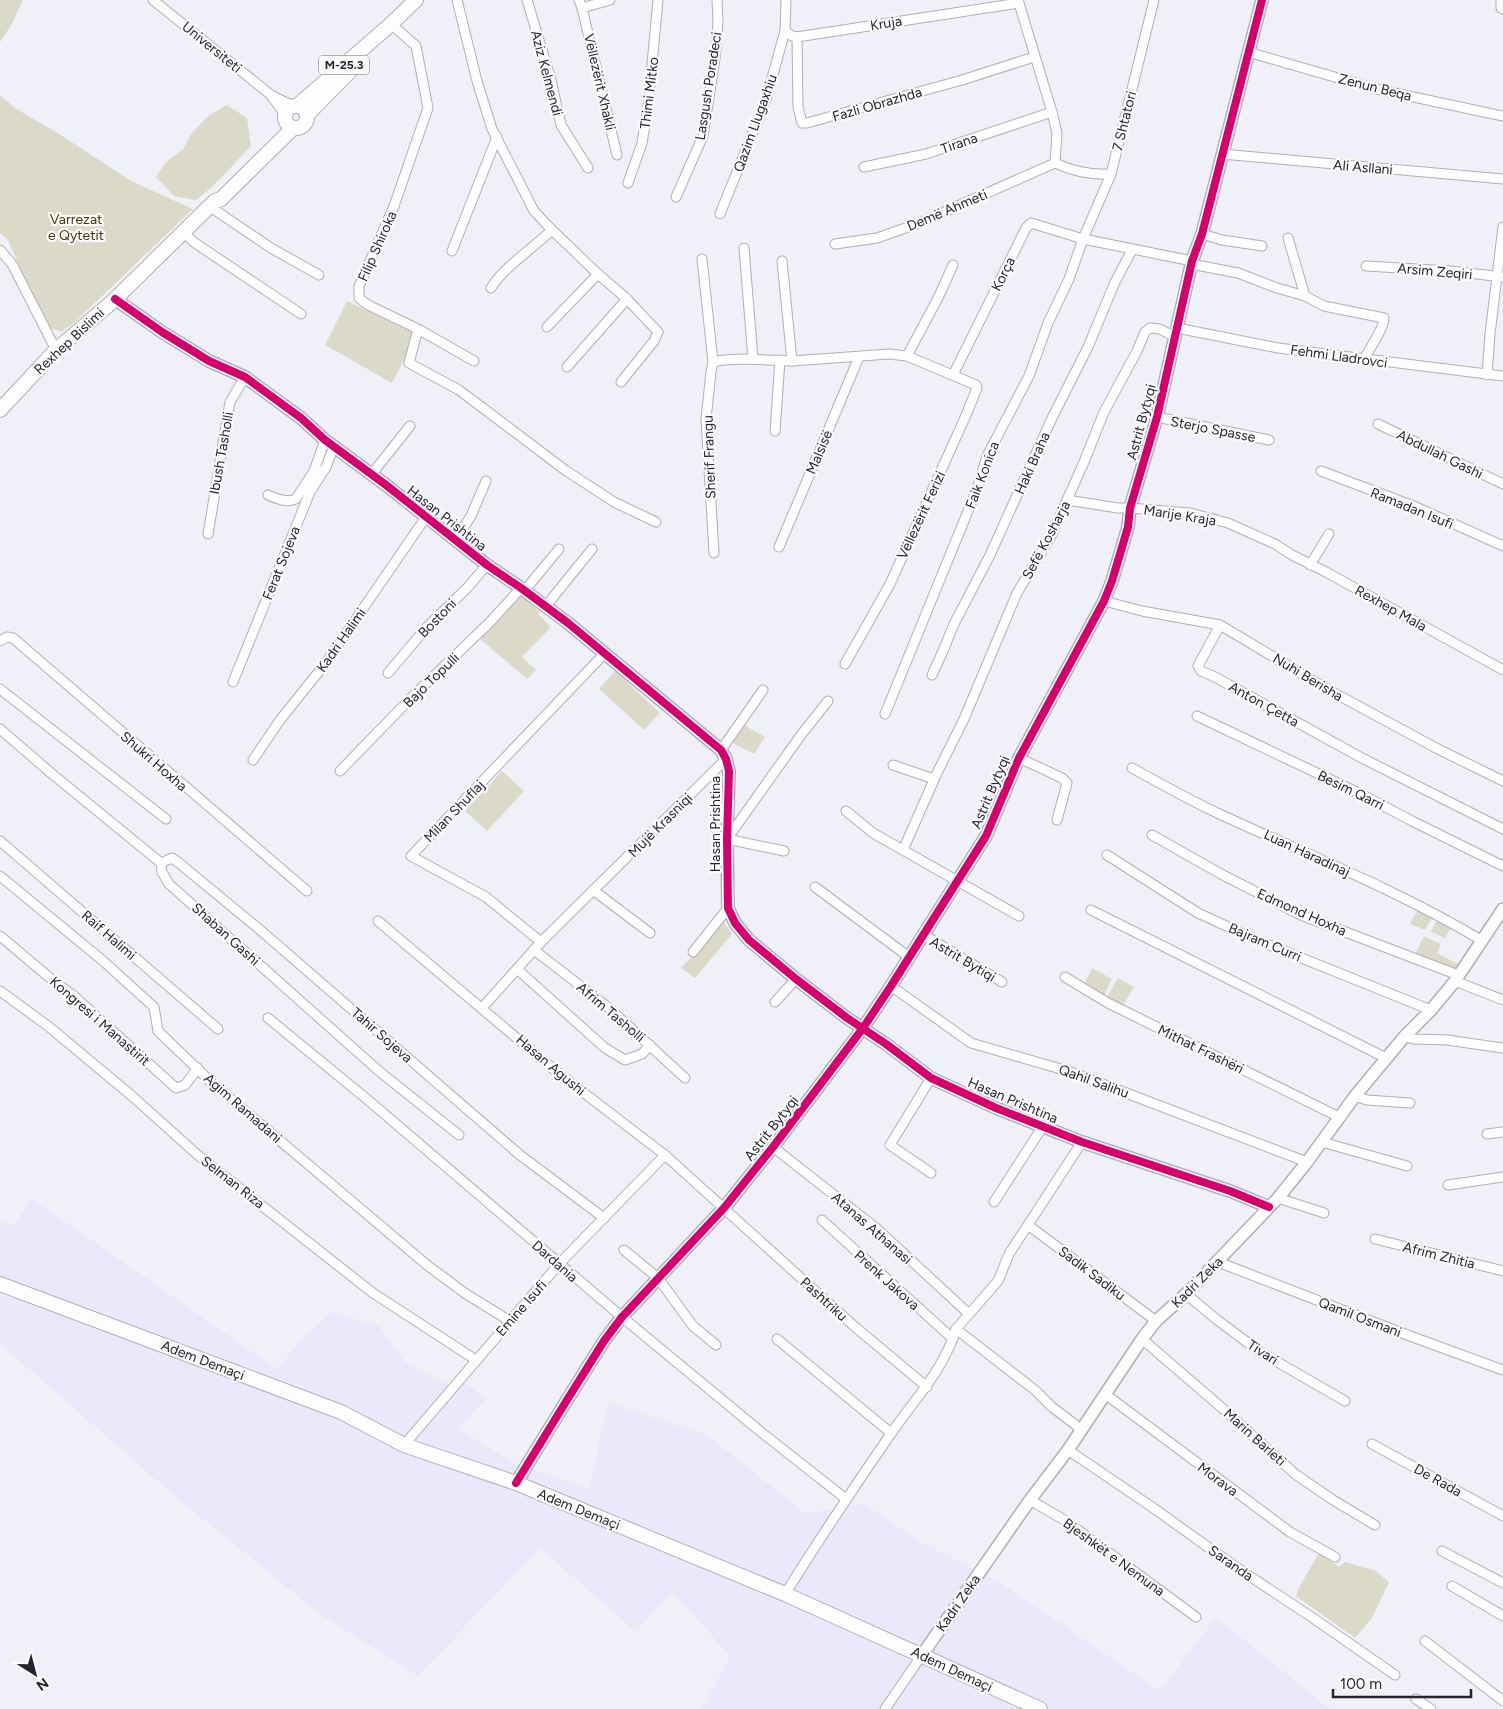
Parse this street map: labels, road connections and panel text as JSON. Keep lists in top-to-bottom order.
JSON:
{
  "streets": {
    "main road": ["M-25.3", "Rexhep Bislimi", "Adem Demaçi"],
    "street": [
      "Kruja",
      "Universiteti",
      "Aziz Kelmendi",
      "Vëllezërit Xhakli",
      "Lasgush Poradeci",
      "Zenun Beqa",
      "Thimi Mitko",
      "Fazli Obrazhda",
      "7 Shtatori",
      "Qazim Llugaxhiu",
      "Tirana",
      "Ali Asllani",
      "Demë Ahmeti",
      "Filip Shiroka",
      "Arsim Zeqiri",
      "Korça",
      "Fehmi Lladrovci",
      "Astrit Bytyqi",
      "Sterjo Spasse",
      "Malsisë",
      "Ibush Tasholli",
      "Abdullah Gashi",
      "Sherif Frangu",
      "Haki Braha",
      "Faik Konica",
      "Ramadan Isufi",
      "Vëllezërit Ferizi",
      "Marije Kraja",
      "Hasan Prishtina",
      "Sefë Kosharja",
      "Ferat Sojeva",
      "Rexhep Mala",
      "Bostoni",
      "Kadri Halimi",
      "Nuhi Berisha",
      "Bajo Topulli",
      "Anton Çetta",
      "Shukri Hoxha",
      "Besim Qarri",
      "Milan Shuflaj",
      "Mujë Krasniqi",
      "Luan Haradinaj",
      "Edmond Hoxha",
      "Shaban Gashi",
      "Raif Halimi",
      "Bajram Curri",
      "Astrit Bytiqi",
      "Afrim Tasholli",
      "Kongresi i Manastirit",
      "Tahir Sojeva",
      "Mithat Frashëri",
      "Hasan Agushi",
      "Qahil Salihu",
      "Agim Ramadani",
      "Selman Riza",
      "Atanas Athanasi",
      "Afrim Zhitia",
      "Dardania",
      "Sadik Sadiku",
      "Prenk Jakova",
      "Kadri Zeka",
      "Pashtriku",
      "Emine Isufi",
      "Qamil Osmani",
      "Tivari",
      "Marin Barleti",
      "Morava",
      "De Rada",
      "Bjeshkët e Nemuna",
      "Saranda"
    ]
  },
  "crossings": [
    ["Kruja", "Fazli Obrazhda"],
    ["Universiteti", "Rexhep Bislimi"],
    ["Zenun Beqa", "Astrit Bytyqi"],
    ["7 Shtatori", "Korça"],
    ["7 Shtatori", "Faik Konica"],
    ["Ali Asllani", "Astrit Bytyqi"],
    ["Filip Shiroka", "Rexhep Bislimi"],
    ["Korça", "Faik Konica"],
    ["Korça", "Vëllezërit Ferizi"],
    ["Rexhep Bislimi", "Hasan Prishtina"],
    ["Fehmi Lladrovci", "Astrit Bytyqi"],
    ["Fehmi Lladrovci", "Sefë Kosharja"],
    ["Astrit Bytyqi", "Sterjo Spasse"],
    ["Astrit Bytyqi", "Marije Kraja"],
    ["Astrit Bytyqi", "Hasan Prishtina"],
    ["Astrit Bytyqi", "Sefë Kosharja"],
    ["Astrit Bytyqi", "Nuhi Berisha"],
    ["Astrit Bytyqi", "Astrit Bytiqi"],
    ["Astrit Bytyqi", "Hasan Agushi"],
    ["Astrit Bytyqi", "Qahil Salihu"],
    ["Astrit Bytyqi", "Atanas Athanasi"],
    ["Astrit Bytyqi", "Dardania"],
    ["Astrit Bytyqi", "Pashtriku"],
    ["Astrit Bytyqi", "Adem Demaçi"],
    ["Ibush Tasholli", "Hasan Prishtina"],
    ["Marije Kraja", "Rexhep Mala"],
    ["Hasan Prishtina", "Ferat Sojeva"],
    ["Hasan Prishtina", "Bostoni"],
    ["Hasan Prishtina", "Kadri Halimi"],
    ["Hasan Prishtina", "Bajo Topulli"],
    ["Hasan Prishtina", "Milan Shuflaj"],
    ["Hasan Prishtina", "Mujë Krasniqi"],
    ["Hasan Prishtina", "Kadri Zeka"],
    ["Nuhi Berisha", "Anton Çetta"],
    ["Milan Shuflaj", "Mujë Krasniqi"],
    ["Mujë Krasniqi", "Afrim Tasholli"],
    ["Mujë Krasniqi", "Hasan Agushi"],
    ["Luan Haradinaj", "Kadri Zeka"],
    ["Edmond Hoxha", "Kadri Zeka"],
    ["Shaban Gashi", "Tahir Sojeva"],
    ["Bajram Curri", "Kadri Zeka"],
    ["Kongresi i Manastirit", "Agim Ramadani"],
    ["Tahir Sojeva", "Emine Isufi"],
    ["Mithat Frashëri", "Kadri Zeka"],
    ["Hasan Agushi", "Pashtriku"],
    ["Hasan Agushi", "Emine Isufi"],
    ["Qahil Salihu", "Kadri Zeka"],
    ["Agim Ramadani", "Emine Isufi"],
    ["Selman Riza", "Emine Isufi"],
    ["Dardania", "Emine Isufi"],
    ["Sadik Sadiku", "Kadri Zeka"],
    ["Kadri Zeka", "Qamil Osmani"],
    ["Kadri Zeka", "Tivari"],
    ["Kadri Zeka", "Adem Demaçi"],
    ["Kadri Zeka", "Marin Barleti"],
    ["Kadri Zeka", "Morava"],
    ["Kadri Zeka", "Bjeshkët e Nemuna"],
    ["Kadri Zeka", "Saranda"],
    ["Emine Isufi", "Adem Demaçi"]
  ],
  "parks": ["Varrezat e Qytetit"],
  "scale_bar": "100 m",
  "north": "bottom right"
}
